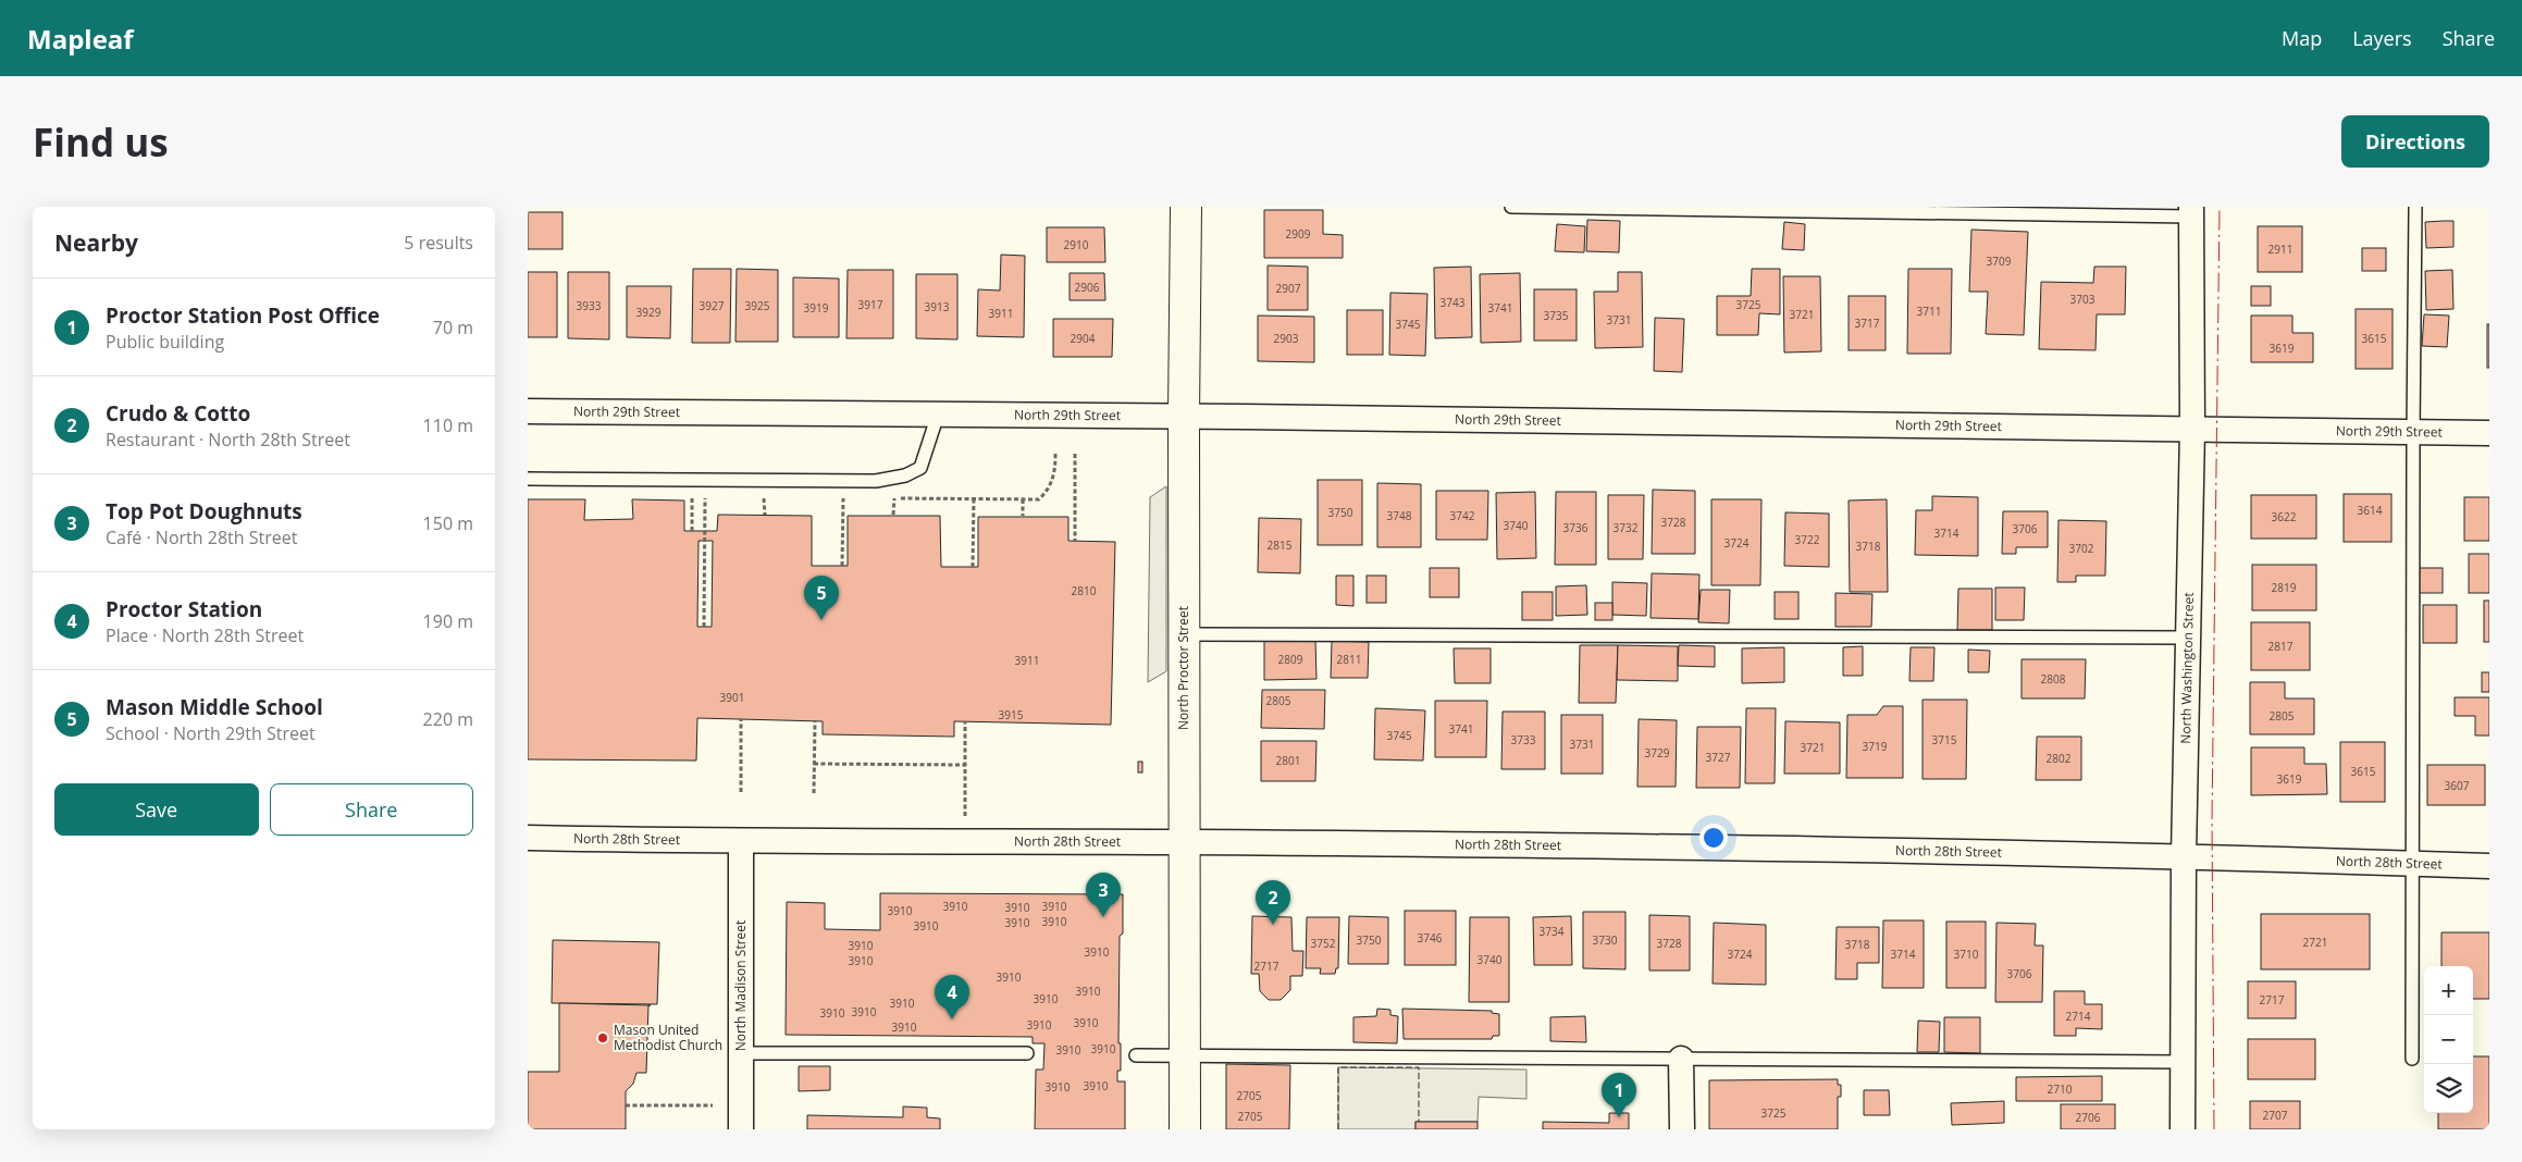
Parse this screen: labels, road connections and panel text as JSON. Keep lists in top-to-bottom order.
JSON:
{
  "streets": {
    "street": [
      "North 29th Street",
      "North Proctor Street",
      "North Washington Street",
      "North 28th Street",
      "North Madison Street"
    ]
  },
  "crossings": [
    ["North 29th Street", "North Proctor Street"],
    ["North 29th Street", "North Washington Street"],
    ["North Proctor Street", "North 28th Street"],
    ["North Washington Street", "North 28th Street"],
    ["North 28th Street", "North Madison Street"]
  ],
  "places": ["Mason United Methodist Church"],
  "house_numbers": [
    "2909",
    "2910",
    "2911",
    "3709",
    "2906",
    "2907",
    "3703",
    "3743",
    "3917",
    "3725",
    "3933",
    "3927",
    "3925",
    "3913",
    "3919",
    "3741",
    "3711",
    "3929",
    "3911",
    "3721",
    "3735",
    "3731",
    "3717",
    "3745",
    "2904",
    "2903",
    "3615",
    "3619",
    "3614",
    "3750",
    "3748",
    "3742",
    "3622",
    "3728",
    "3740",
    "3736",
    "3732",
    "3706",
    "3714",
    "3722",
    "3724",
    "2815",
    "3718",
    "3702",
    "2819",
    "2810",
    "2817",
    "2809",
    "2811",
    "3911",
    "2808",
    "3901",
    "2805",
    "3915",
    "2805",
    "3741",
    "3745",
    "3733",
    "3715",
    "3731",
    "3719",
    "3721",
    "3729",
    "3727",
    "2802",
    "2801",
    "3615",
    "3619",
    "3607",
    "3910",
    "3910",
    "3910",
    "3910",
    "3910",
    "3910",
    "3910",
    "3734",
    "3746",
    "3750",
    "3730",
    "2721",
    "3752",
    "3728",
    "3718",
    "3910",
    "3910",
    "3724",
    "3714",
    "3710",
    "3740",
    "3910",
    "2717",
    "3706",
    "3910",
    "3910",
    "3910",
    "2717",
    "3910",
    "3910",
    "3910",
    "2714",
    "3910",
    "3910",
    "3910",
    "3910",
    "3910",
    "3910",
    "3910",
    "2710",
    "2705",
    "3725",
    "2707",
    "2705",
    "2706"
  ],
  "page": {
    "header": "Mapleaf",
    "nav": ["Map", "Layers", "Share"],
    "buttons": [
      "Directions",
      ["Save", "Share"]
    ],
    "title": "Find us",
    "heading": ["Nearby", "5 results"],
    "list": [
      {
        "mark": "1",
        "name": "Proctor Station Post Office",
        "note": "Public building",
        "value": "70 m"
      },
      {
        "mark": "2",
        "name": "Crudo & Cotto",
        "note": "Restaurant · North 28th Street",
        "value": "110 m"
      },
      {
        "mark": "3",
        "name": "Top Pot Doughnuts",
        "note": "Café · North 28th Street",
        "value": "150 m"
      },
      {
        "mark": "4",
        "name": "Proctor Station",
        "note": "Place · North 28th Street",
        "value": "190 m"
      },
      {
        "mark": "5",
        "name": "Mason Middle School",
        "note": "School · North 29th Street",
        "value": "220 m"
      }
    ],
    "pins": [
      "5",
      "3",
      "2",
      "4",
      "1"
    ],
    "map_buttons": ["+", "−"]
  }
}
